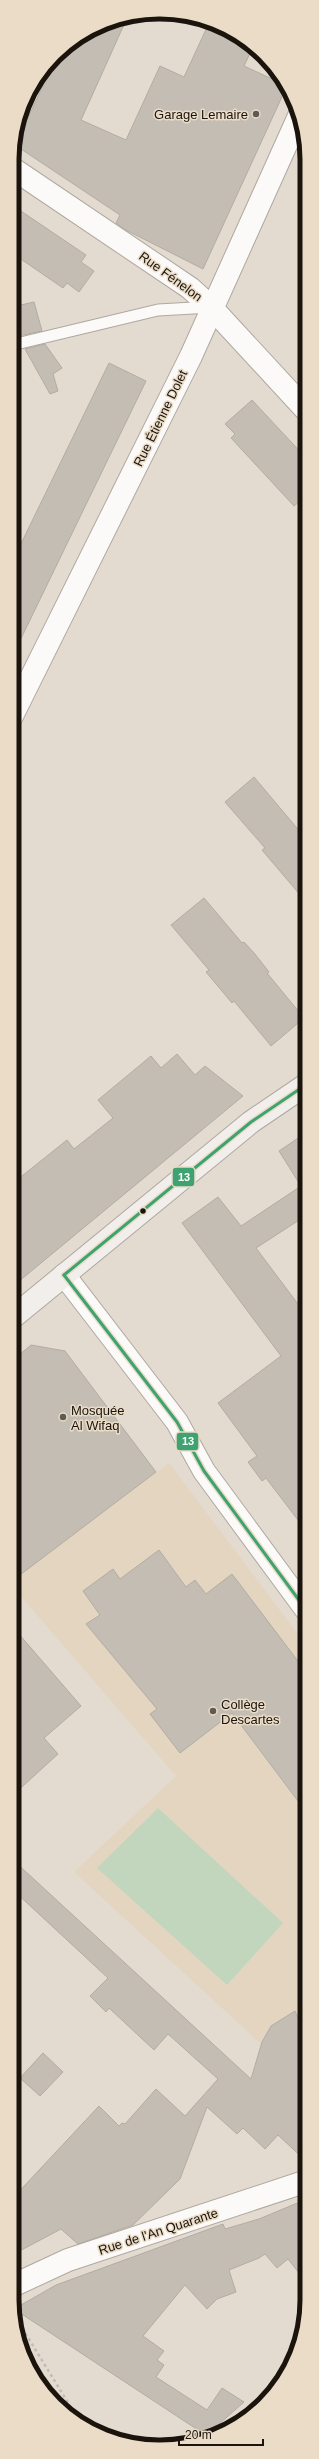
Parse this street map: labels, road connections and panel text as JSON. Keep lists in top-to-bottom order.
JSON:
{
  "streets": {
    "street": ["Rue Fénelon", "Rue Étienne Dolet", "Rue de l'An Quarante"]
  },
  "crossings": [
    ["Rue Fénelon", "Rue Étienne Dolet"]
  ],
  "places": ["Garage Lemaire", "Mosquée Al Wifaq", "Collège Descartes"],
  "lines": ["transit line 13"],
  "scale_bar": "20 m"
}
